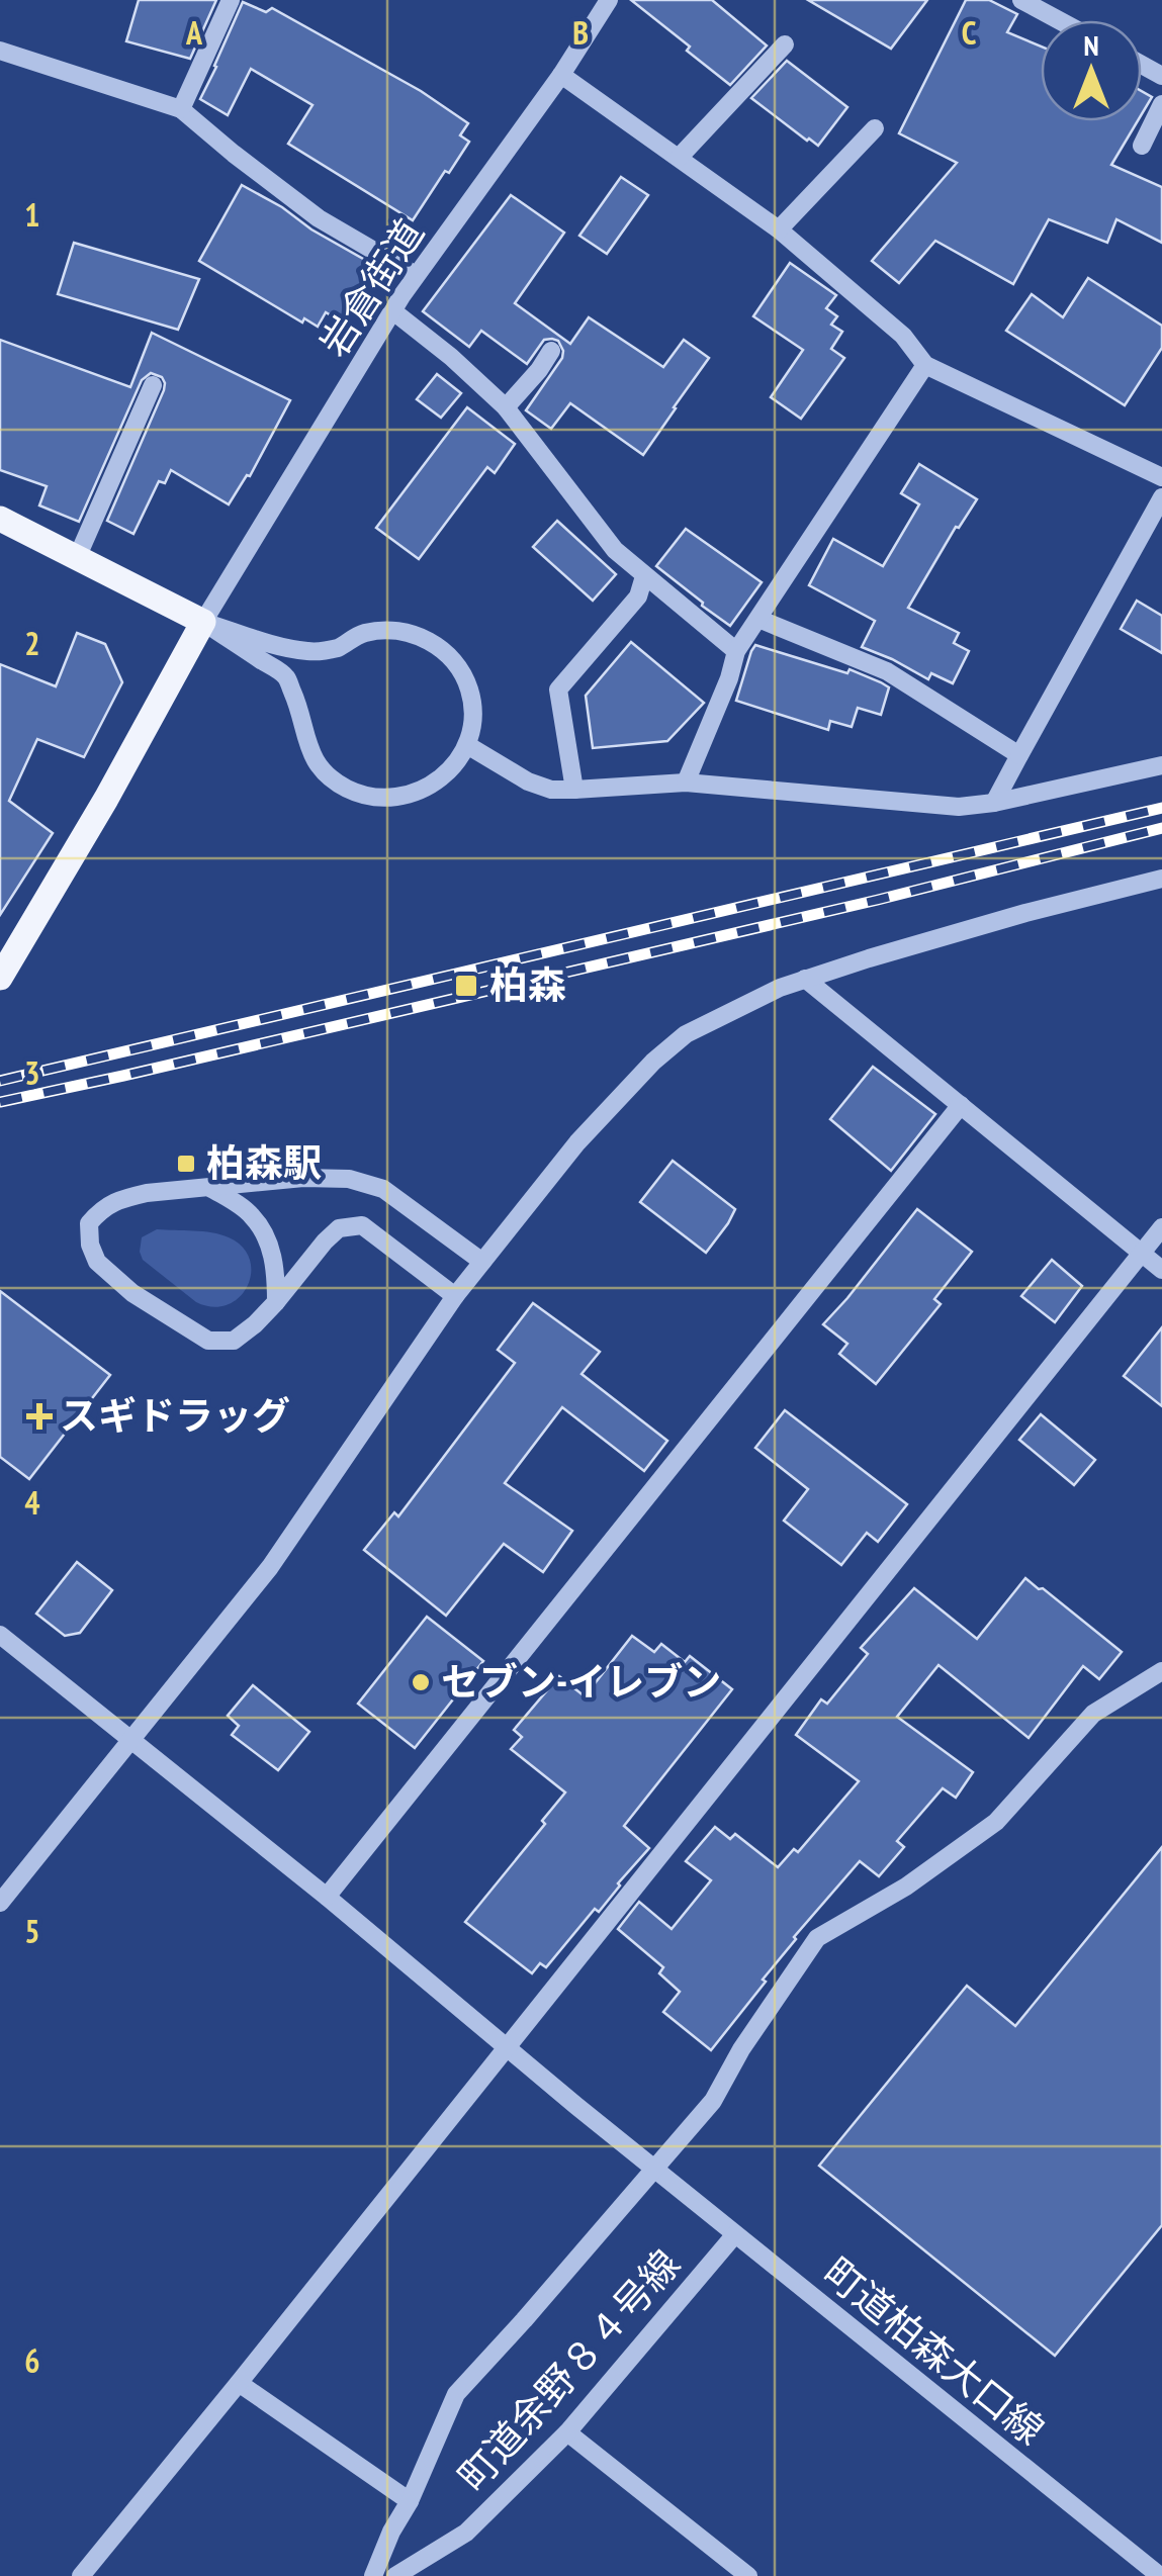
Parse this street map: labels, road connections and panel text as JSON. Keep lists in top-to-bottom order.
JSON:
{
  "streets": {
    "street": ["岩倉街道", "町道柏森大口線", "町道余野８４号線"]
  },
  "crossings": [
    ["町道柏森大口線", "町道余野８４号線"]
  ],
  "places": {
    "transit": ["柏森", "柏森駅"],
    "health": ["スギドラッグ"],
    "other": ["セブン-イレブン"]
  },
  "north": "top",
  "grid": {
    "columns": ["A", "B", "C"],
    "rows": [
      "1",
      "2",
      "3",
      "4",
      "5",
      "6"
    ]
  }
}
